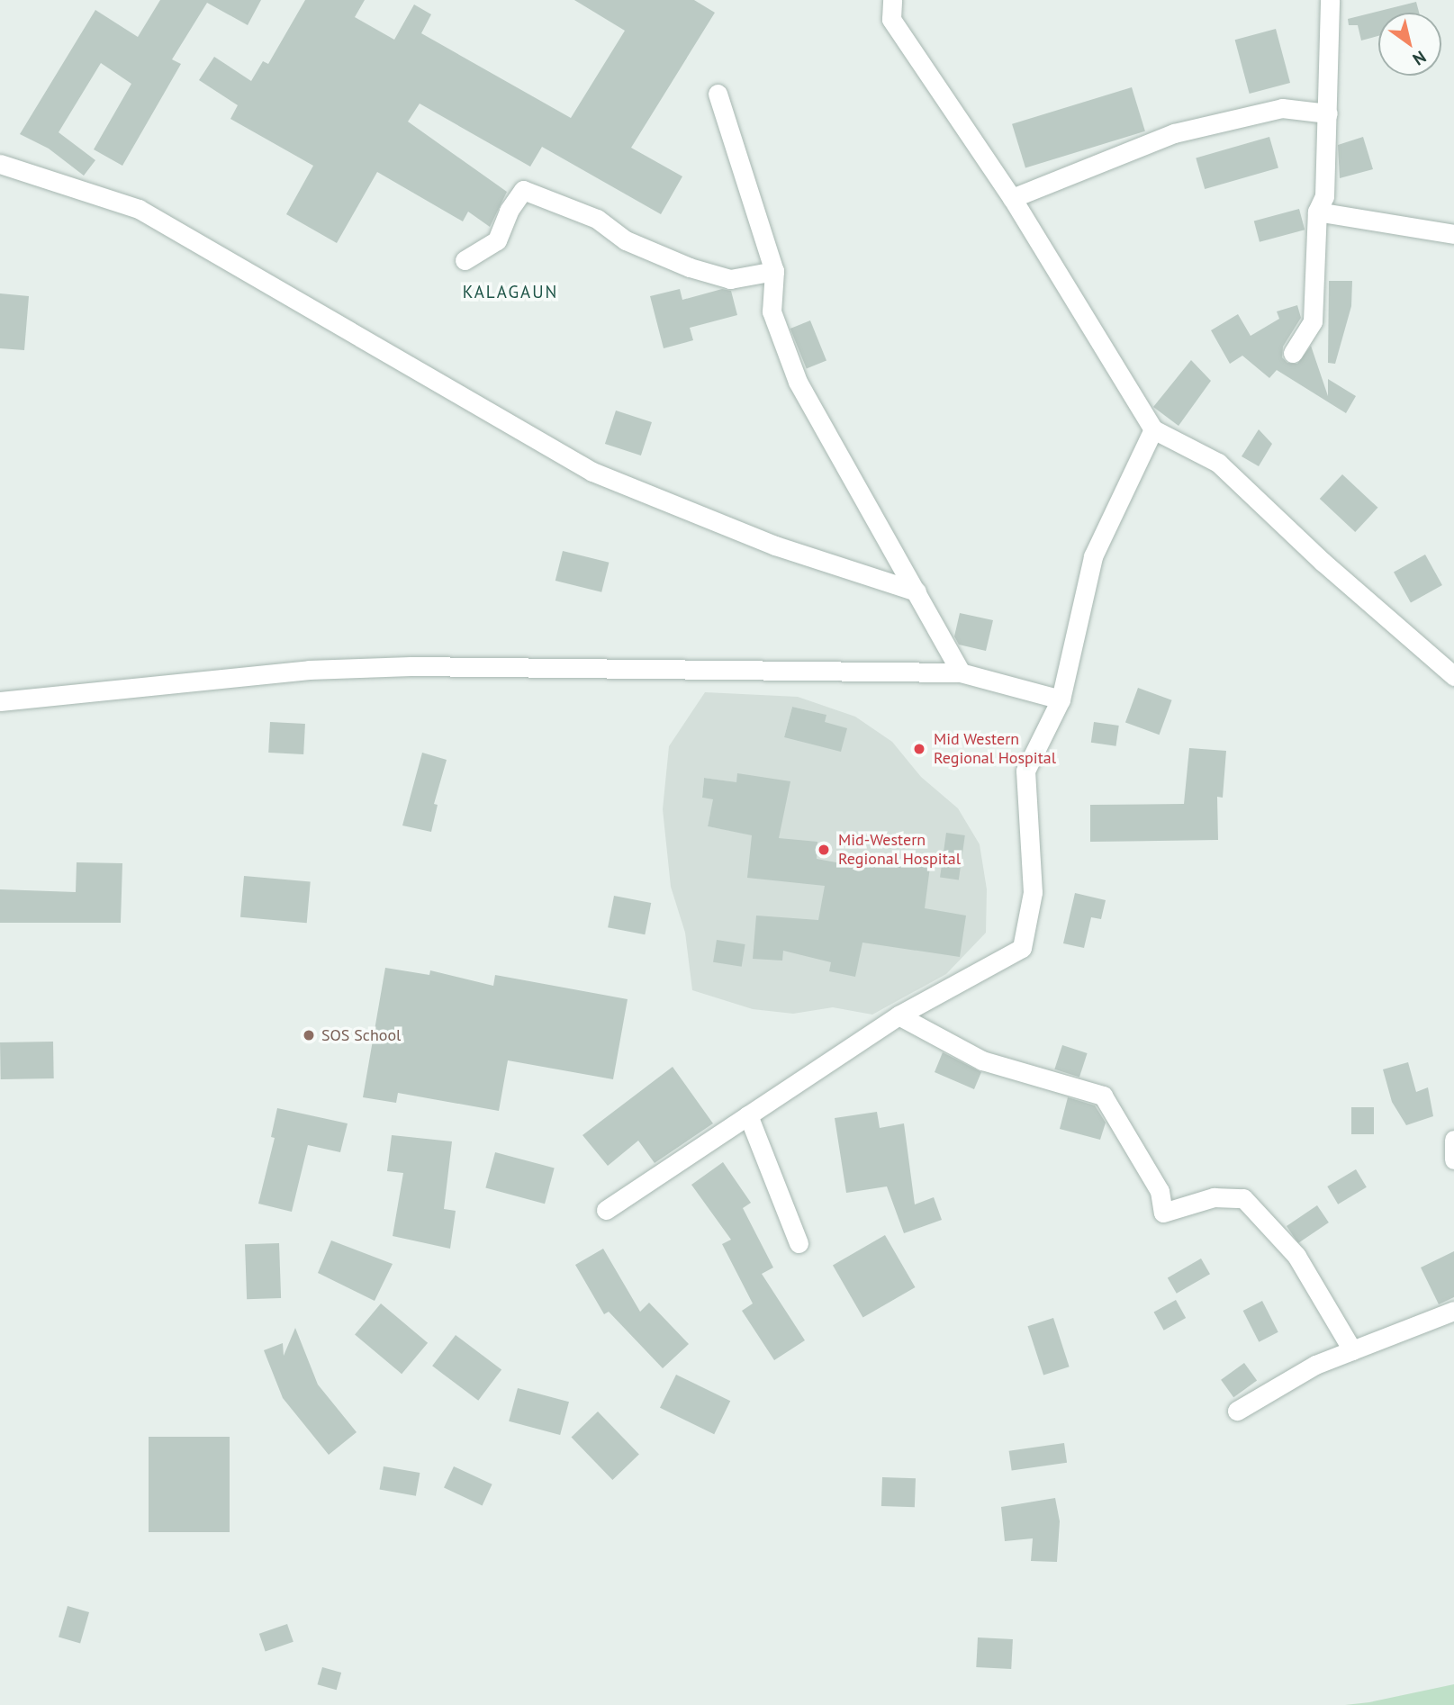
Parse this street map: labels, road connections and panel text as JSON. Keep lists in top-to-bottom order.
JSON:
{
  "districts": ["KALAGAUN"],
  "places": ["Mid Western Regional Hospital", "Mid-Western Regional Hospital", "SOS School"],
  "north": "bottom right"
}
